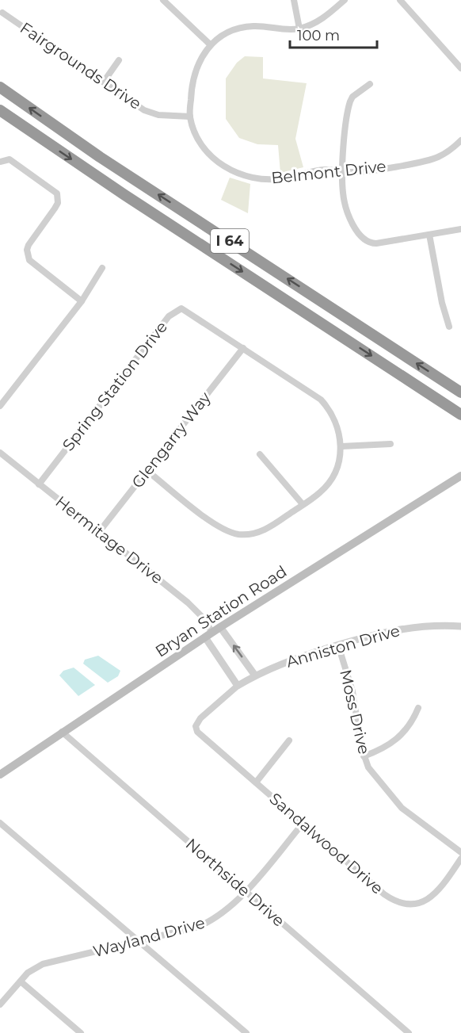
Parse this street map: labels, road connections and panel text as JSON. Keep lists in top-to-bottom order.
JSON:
{
  "streets": {
    "highway": ["I 64"],
    "main road": ["Bryan Station Road"],
    "street": [
      "Fairgrounds Drive",
      "Belmont Drive",
      "Spring Station Drive",
      "Glengarry Way",
      "Hermitage Drive",
      "Anniston Drive",
      "Moss Drive",
      "Sandalwood Drive",
      "Northside Drive",
      "Wayland Drive"
    ]
  },
  "crossings": [
    ["Fairgrounds Drive", "Belmont Drive"],
    ["Spring Station Drive", "Glengarry Way"],
    ["Spring Station Drive", "Hermitage Drive"],
    ["Glengarry Way", "Hermitage Drive"],
    ["Hermitage Drive", "Bryan Station Road"],
    ["Bryan Station Road", "Northside Drive"],
    ["Anniston Drive", "Moss Drive"],
    ["Anniston Drive", "Sandalwood Drive"],
    ["Sandalwood Drive", "Wayland Drive"],
    ["Northside Drive", "Wayland Drive"]
  ],
  "scale_bar": "100 m"
}
